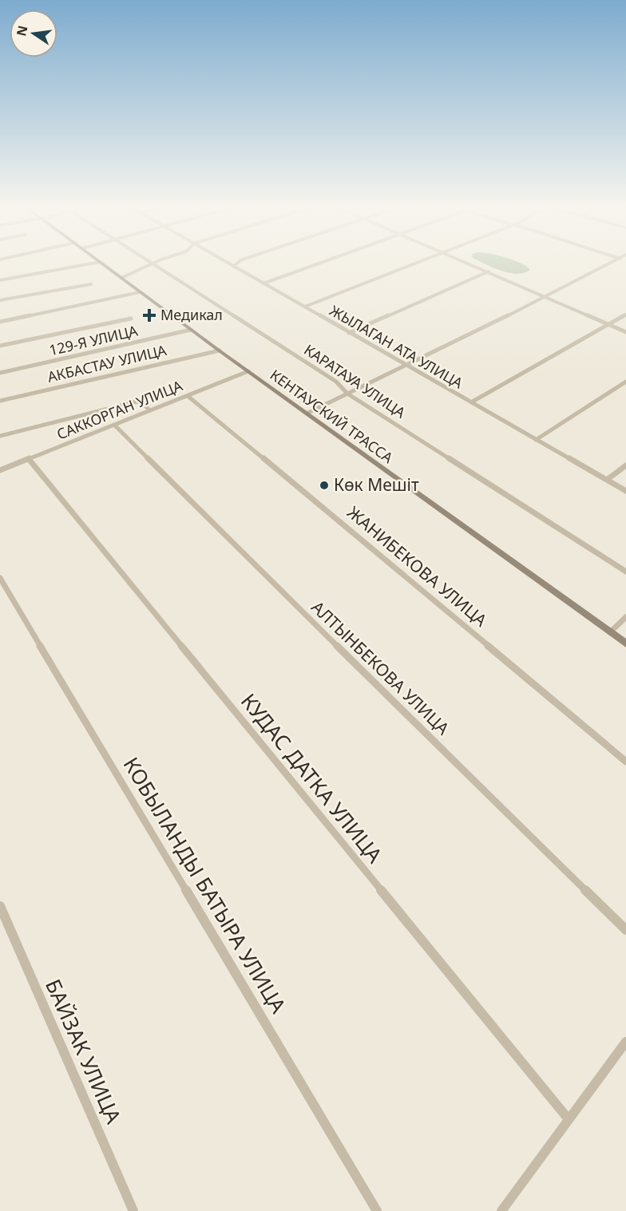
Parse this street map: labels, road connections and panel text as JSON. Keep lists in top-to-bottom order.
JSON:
{
  "streets": {
    "main road": ["КЕНТАУСКИЙ ТРАССА"],
    "street": [
      "129-Я УЛИЦА",
      "ЖЫЛАГАН АТА УЛИЦА",
      "АКБАСТАУ УЛИЦА",
      "КАРАТАУА УЛИЦА",
      "САККОРГАН УЛИЦА",
      "ЖАНИБЕКОВА УЛИЦА",
      "АЛТЫНБЕКОВА УЛИЦА",
      "КУДАС ДАТКА УЛИЦА",
      "КОБЫЛАНДЫ БАТЫРА УЛИЦА",
      "БАЙЗАК УЛИЦА"
    ]
  },
  "crossings": [
    ["129-Я УЛИЦА", "КЕНТАУСКИЙ ТРАССА"],
    ["АКБАСТАУ УЛИЦА", "КЕНТАУСКИЙ ТРАССА"],
    ["САККОРГАН УЛИЦА", "КЕНТАУСКИЙ ТРАССА"],
    ["САККОРГАН УЛИЦА", "ЖАНИБЕКОВА УЛИЦА"],
    ["САККОРГАН УЛИЦА", "АЛТЫНБЕКОВА УЛИЦА"],
    ["САККОРГАН УЛИЦА", "КУДАС ДАТКА УЛИЦА"]
  ],
  "places": {
    "health": ["Медикал"],
    "other": ["Көк Мешіт"]
  },
  "north": "left"
}
